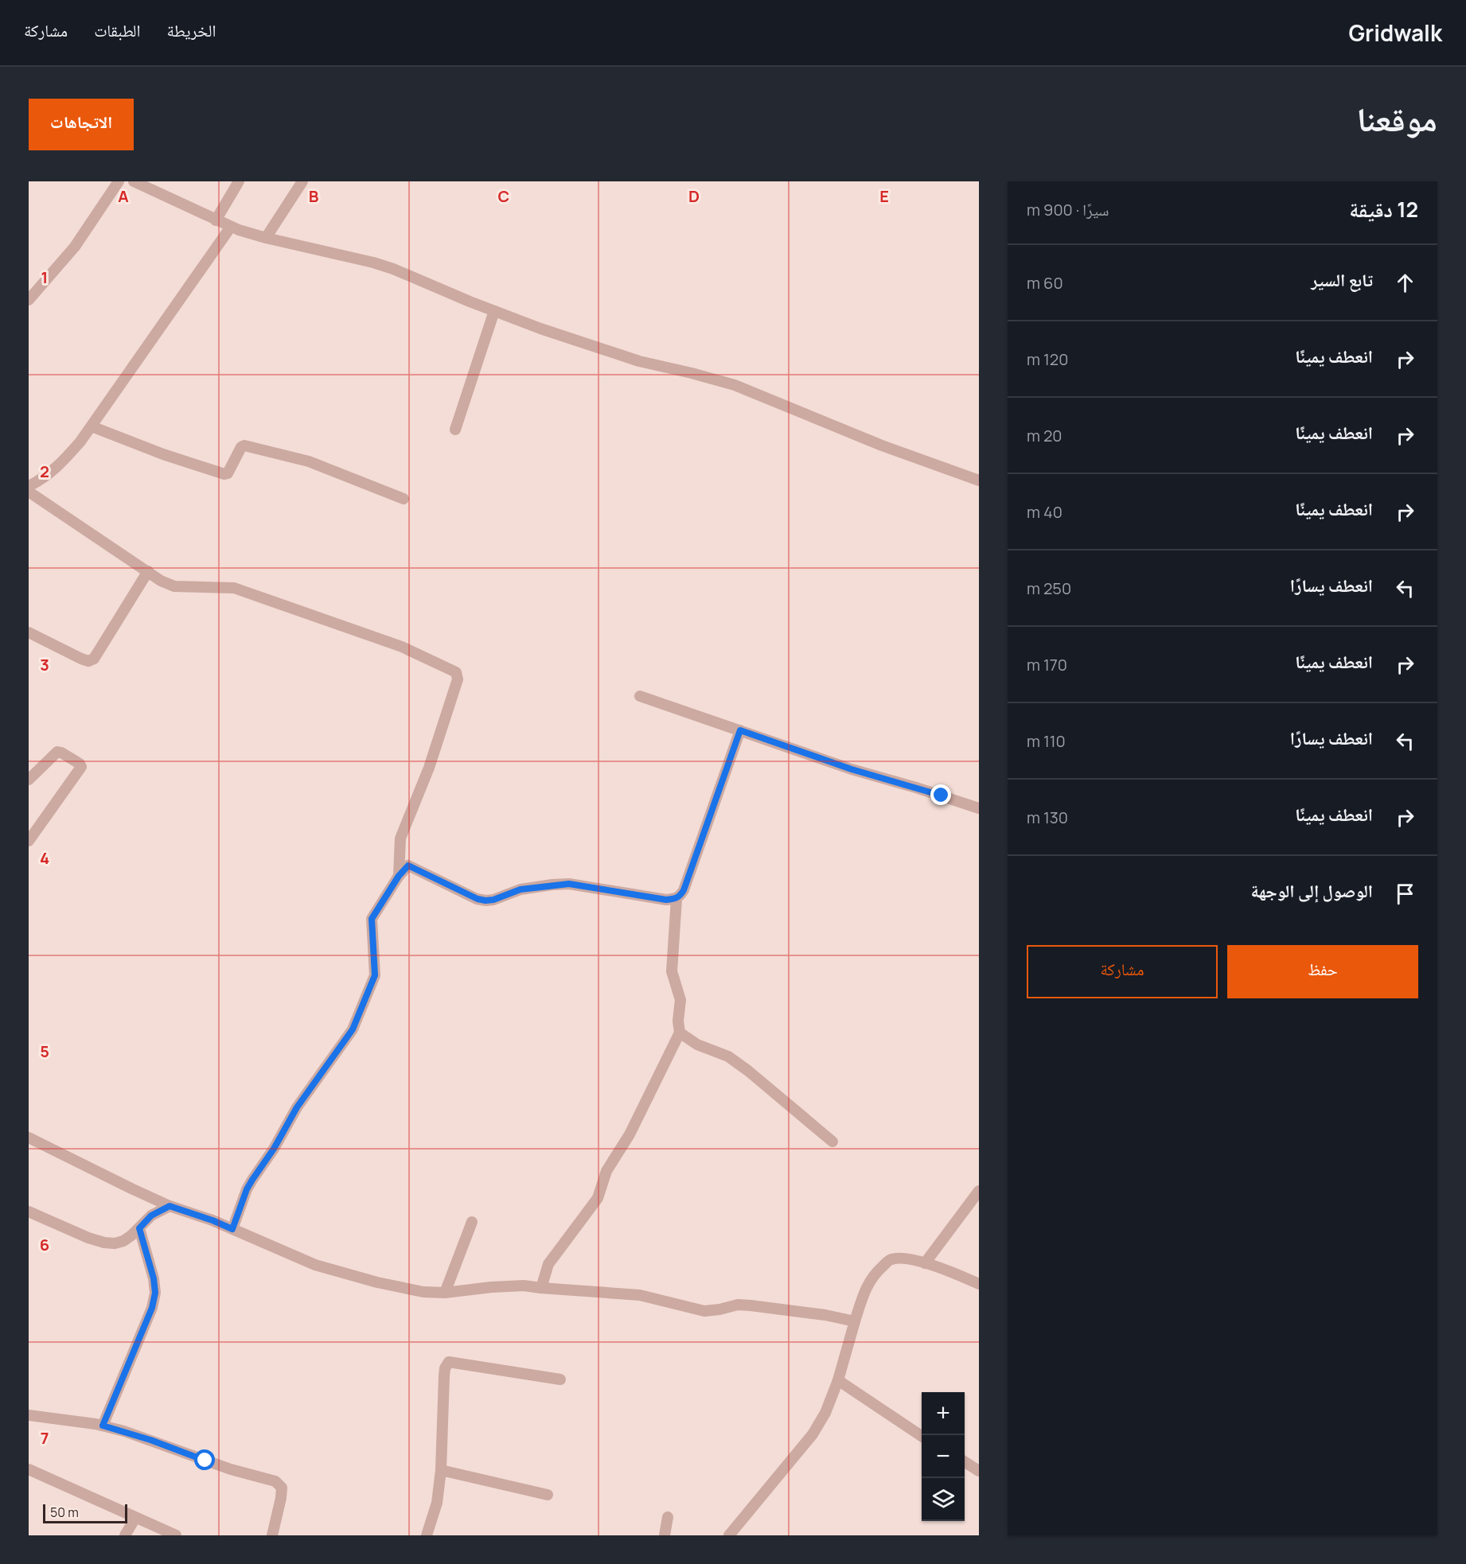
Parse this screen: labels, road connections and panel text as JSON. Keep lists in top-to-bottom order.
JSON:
{
  "scale_bar": "50 m",
  "page": {
    "header": "Gridwalk",
    "nav": ["الخريطة", "الطبقات", "مشاركة"],
    "title": "موقعنا",
    "buttons": [
      "الاتجاهات",
      ["حفظ", "مشاركة"]
    ],
    "heading": ["12 دقيقة", "سيرًا · 900 m"],
    "list": [
      ["تابع السير", "60 m"],
      ["انعطف يمينًا", "120 m"],
      ["انعطف يمينًا", "20 m"],
      ["انعطف يمينًا", "40 m"],
      ["انعطف يسارًا", "250 m"],
      ["انعطف يمينًا", "170 m"],
      ["انعطف يسارًا", "110 m"],
      ["انعطف يمينًا", "130 m"],
      "الوصول إلى الوجهة"
    ],
    "map_buttons": ["+", "−"],
    "scale": "50 m"
  },
  "grid": {
    "columns": [
      "A",
      "B",
      "C",
      "D",
      "E"
    ],
    "rows": [
      "1",
      "2",
      "3",
      "4",
      "5",
      "6",
      "7"
    ]
  }
}
